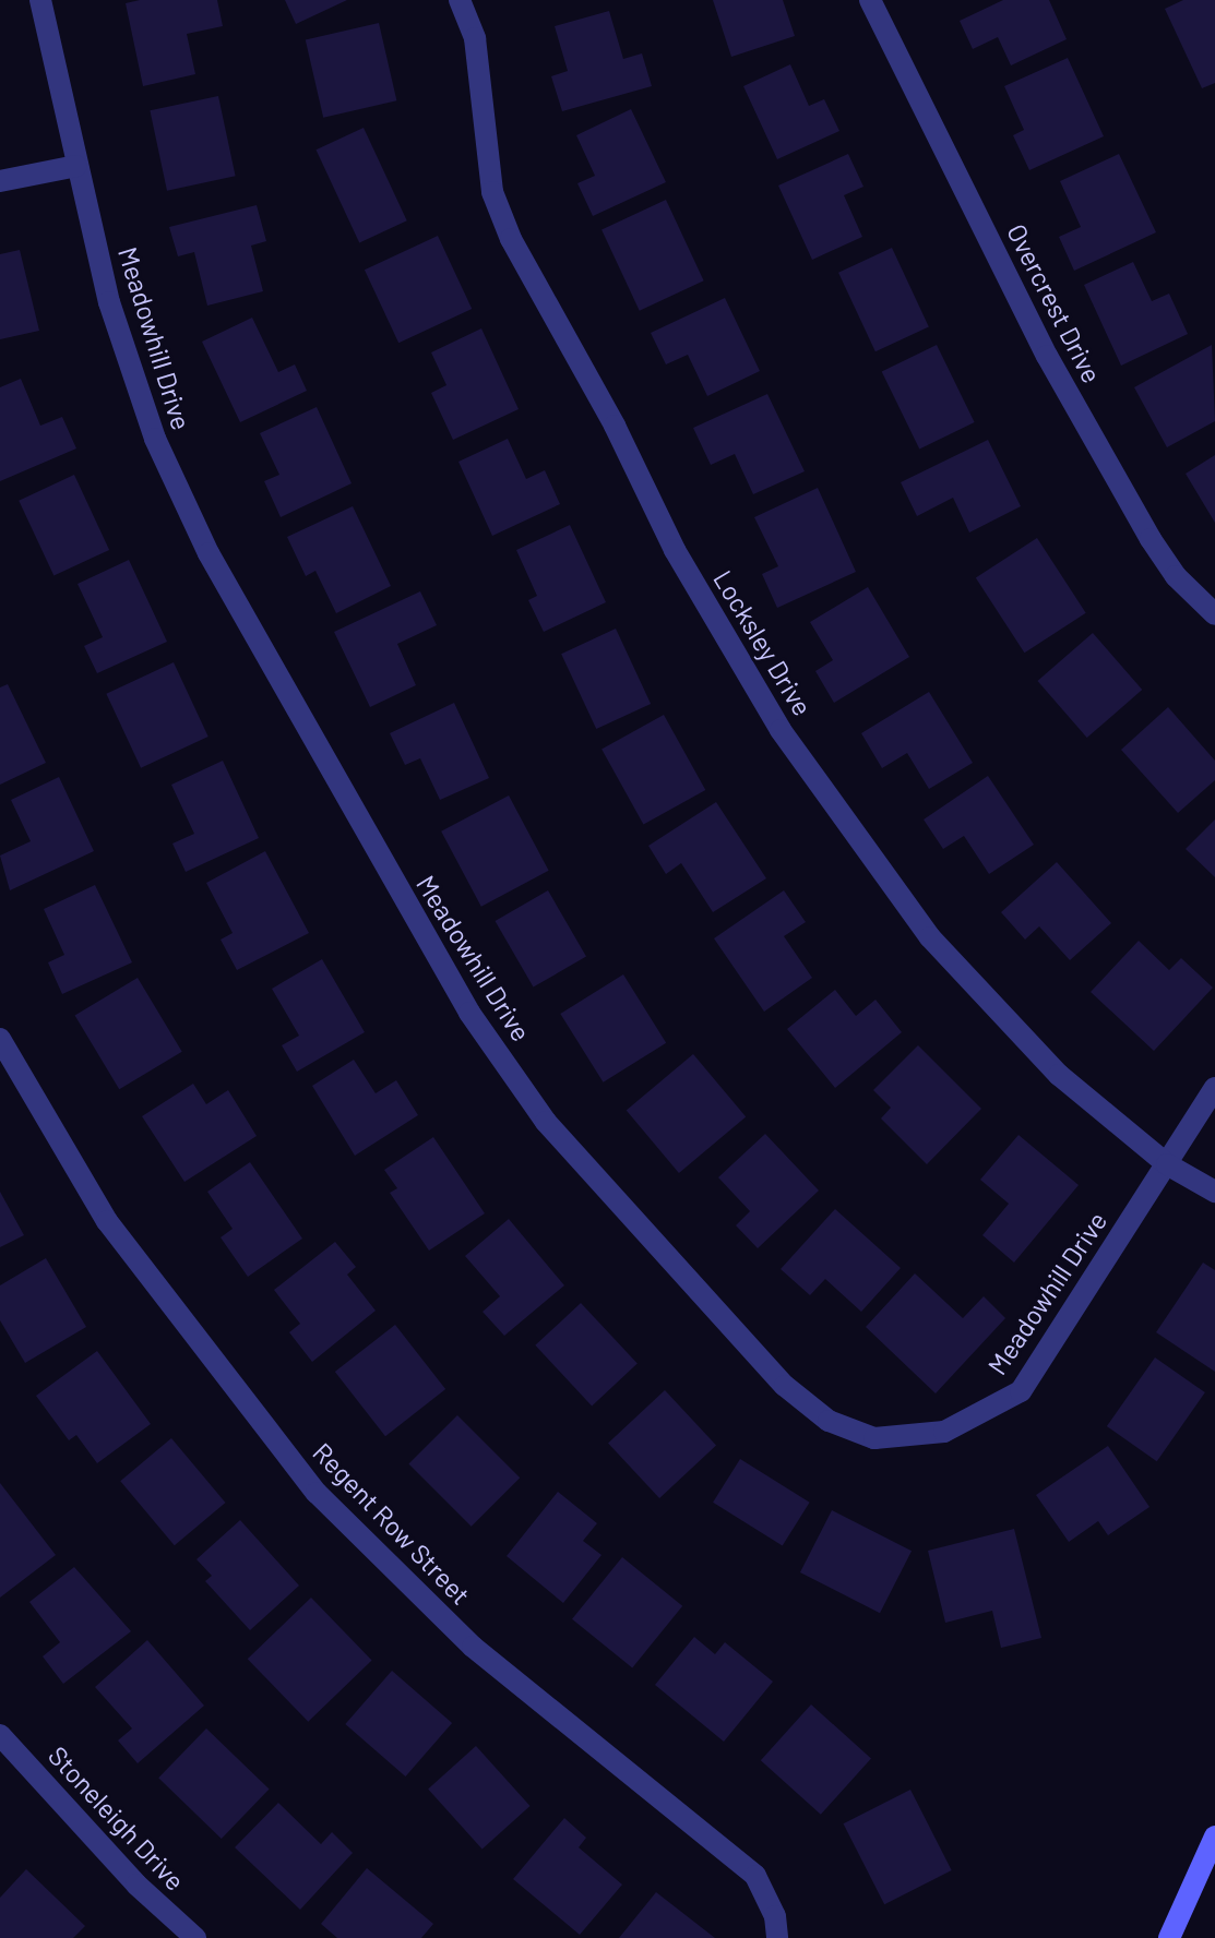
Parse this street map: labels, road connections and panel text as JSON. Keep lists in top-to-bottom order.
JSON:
{
  "streets": {
    "street": [
      "Overcrest Drive",
      "Meadowhill Drive",
      "Locksley Drive",
      "Regent Row Street",
      "Stoneleigh Drive"
    ]
  },
  "crossings": [
    ["Meadowhill Drive", "Locksley Drive"]
  ]
}
